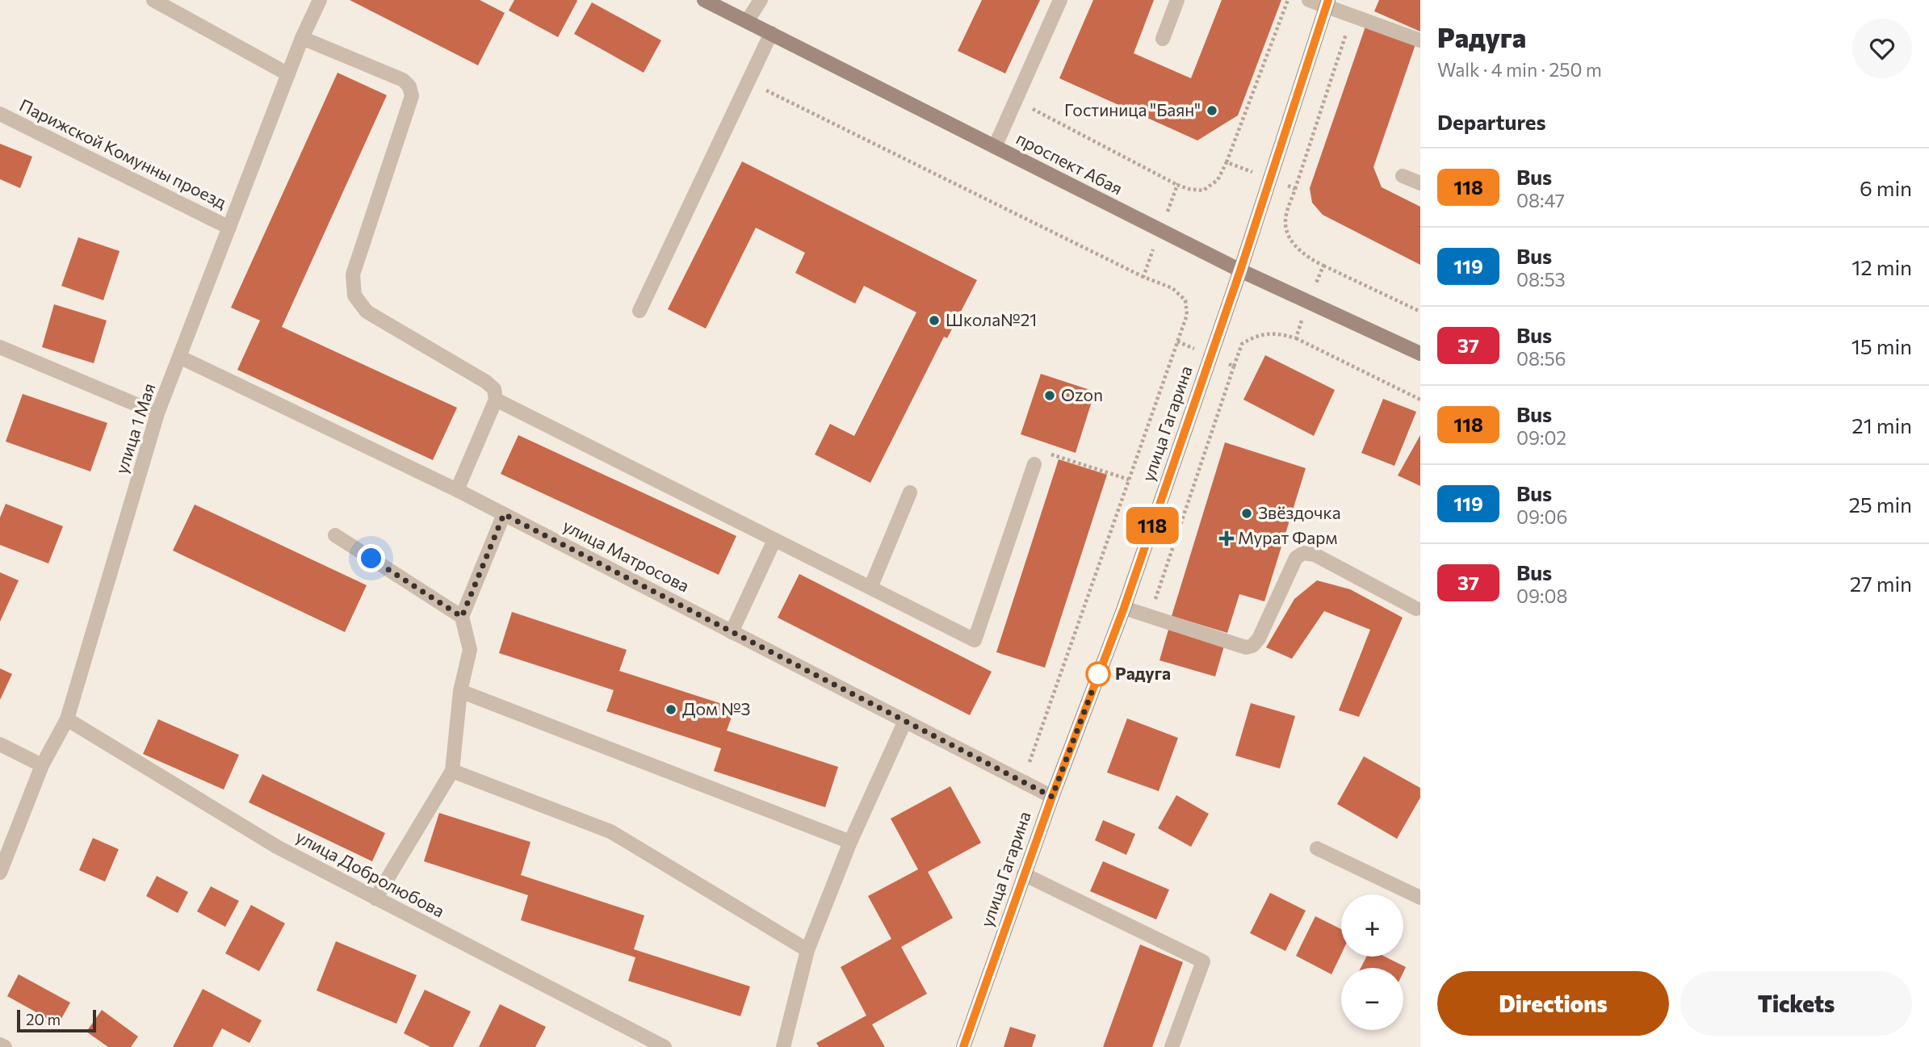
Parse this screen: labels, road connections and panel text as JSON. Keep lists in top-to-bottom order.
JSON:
{
  "streets": {
    "main road": ["проспект Абая", "улица Гагарина"],
    "street": [
      "Парижской Комунны проезд",
      "улица 1 Мая",
      "улица Матросова",
      "улица Добролюбова"
    ]
  },
  "crossings": [
    ["Парижской Комунны проезд", "улица 1 Мая"],
    ["проспект Абая", "улица Гагарина"],
    ["улица Гагарина", "улица Матросова"],
    ["улица 1 Мая", "улица Матросова"],
    ["улица 1 Мая", "улица Добролюбова"]
  ],
  "places": {
    "other": [
      "Гостиница \"Баян\"",
      "Школа№21",
      "Ozon",
      "Звёздочка",
      "Радуга",
      "Дом №3"
    ],
    "health": ["Мурат Фарм"]
  },
  "lines": ["bus line 118"],
  "scale_bar": "20 m",
  "page": {
    "on_map": "118",
    "heading": [
      ["Радуга", "Walk · 4 min · 250 m"],
      "Departures"
    ],
    "list": [
      {
        "mark": "118",
        "name": "Bus",
        "note": "08:47",
        "value": "6 min"
      },
      {
        "mark": "119",
        "name": "Bus",
        "note": "08:53",
        "value": "12 min"
      },
      {
        "mark": "37",
        "name": "Bus",
        "note": "08:56",
        "value": "15 min"
      },
      {
        "mark": "118",
        "name": "Bus",
        "note": "09:02",
        "value": "21 min"
      },
      {
        "mark": "119",
        "name": "Bus",
        "note": "09:06",
        "value": "25 min"
      },
      {
        "mark": "37",
        "name": "Bus",
        "note": "09:08",
        "value": "27 min"
      }
    ],
    "map_buttons": ["+", "−"],
    "buttons": ["Directions", "Tickets"],
    "scale": "20 m"
  }
}
